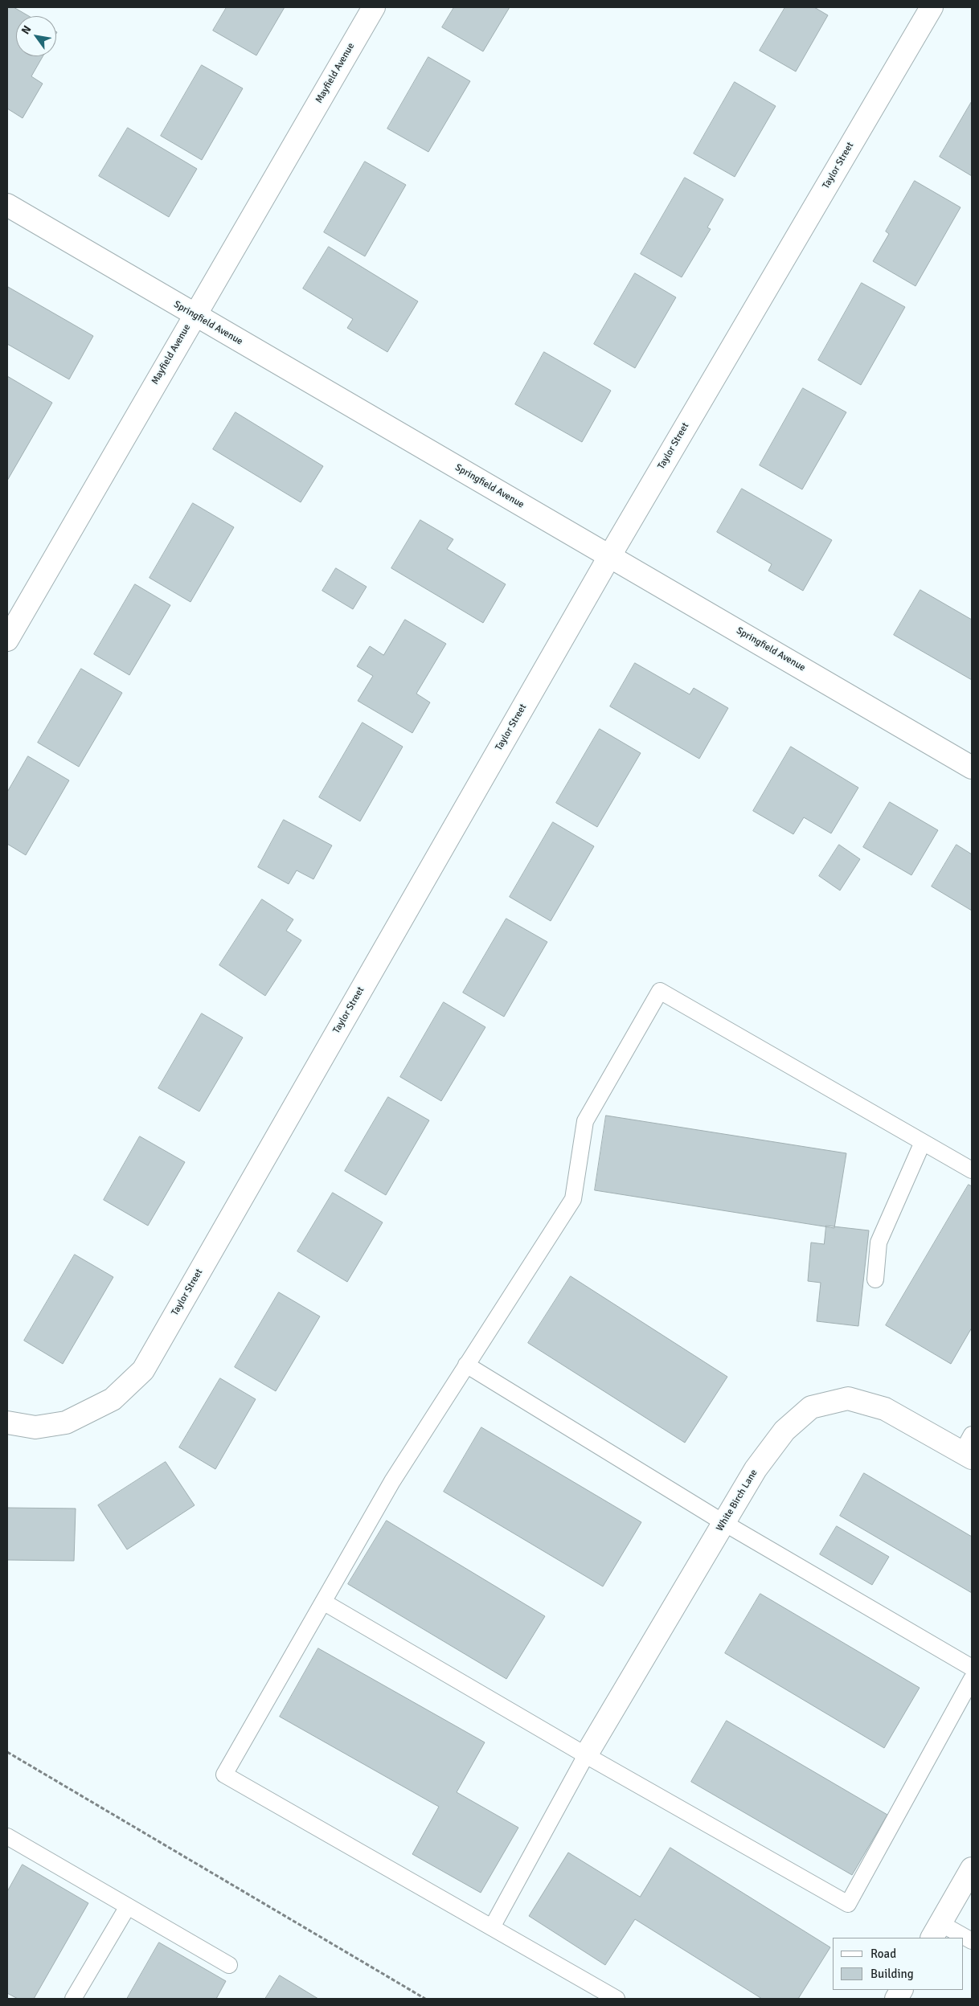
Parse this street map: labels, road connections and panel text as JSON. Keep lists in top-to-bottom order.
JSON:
{
  "streets": {
    "street": [
      "Mayfield Avenue",
      "Taylor Street",
      "Springfield Avenue",
      "White Birch Lane"
    ]
  },
  "crossings": [
    ["Mayfield Avenue", "Springfield Avenue"],
    ["Taylor Street", "Springfield Avenue"]
  ],
  "legend": ["Road", "Building"],
  "north": "top left"
}
